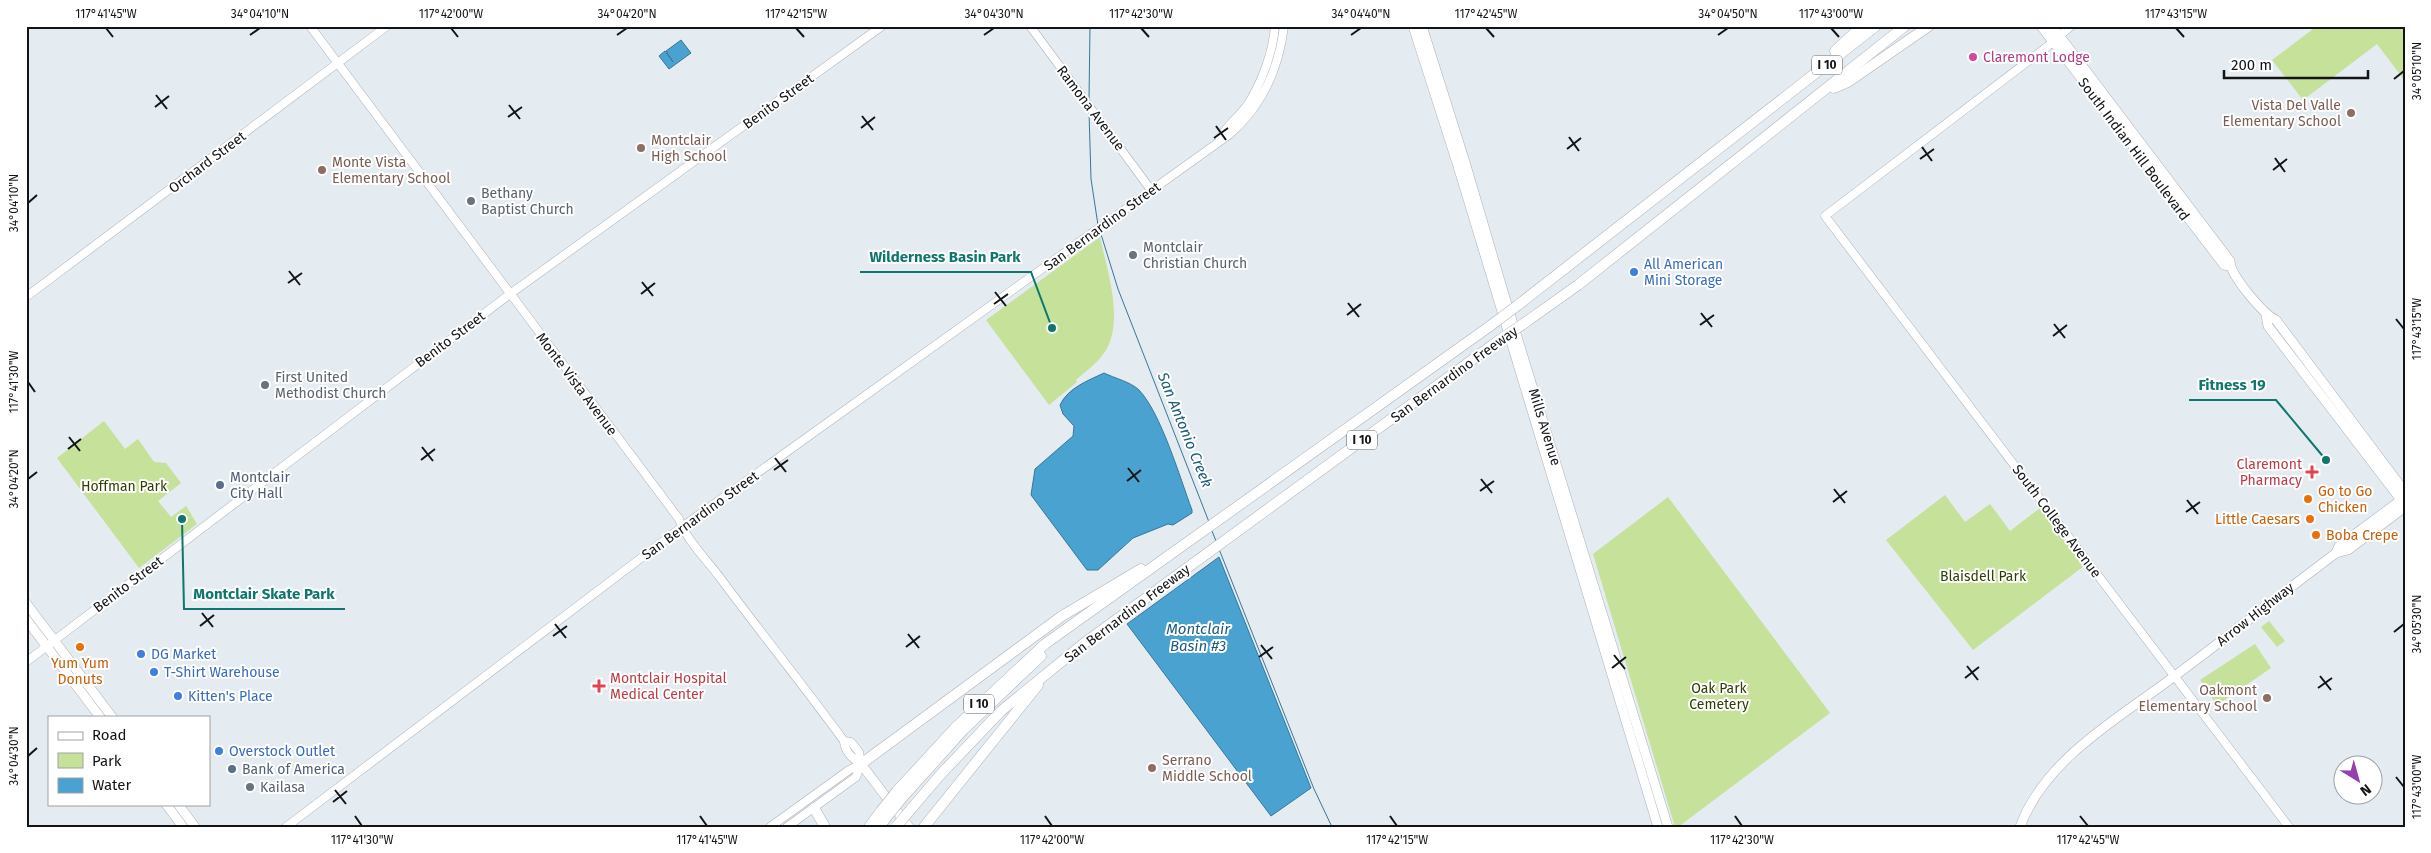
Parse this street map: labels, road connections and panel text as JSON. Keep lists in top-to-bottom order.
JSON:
{
  "streets": {
    "highway": ["I 10", "San Bernardino Freeway"],
    "main road": [
      "South Indian Hill Boulevard",
      "Monte Vista Avenue",
      "Mills Avenue",
      "Arrow Highway"
    ],
    "street": [
      "Benito Street",
      "Ramona Avenue",
      "Orchard Street",
      "San Bernardino Street",
      "South College Avenue"
    ]
  },
  "crossings": [
    ["Benito Street", "Monte Vista Avenue"],
    ["Ramona Avenue", "San Bernardino Street"],
    ["South Indian Hill Boulevard", "South College Avenue"],
    ["South Indian Hill Boulevard", "Arrow Highway"],
    ["Orchard Street", "Monte Vista Avenue"],
    ["San Bernardino Street", "Monte Vista Avenue"],
    ["South College Avenue", "Arrow Highway"]
  ],
  "water": ["San Antonio Creek", "Montclair Basin #3"],
  "parks": ["Hoffman Park", "Blaisdell Park", "Oak Park Cemetery"],
  "places": {
    "other": [
      "Claremont Lodge",
      "Vista Del Valle Elementary School",
      "Montclair High School",
      "Monte Vista Elementary School",
      "Bethany Baptist Church",
      "Montclair Christian Church",
      "All American Mini Storage",
      "Wilderness Basin Park",
      "First United Methodist Church",
      "Fitness 19",
      "Montclair City Hall",
      "Go to Go Chicken",
      "Montclair Skate Park",
      "Little Caesars",
      "Boba Crepe",
      "Yum Yum Donuts",
      "DG Market",
      "T-Shirt Warehouse",
      "Kitten's Place",
      "Oakmont Elementary School",
      "Overstock Outlet",
      "Serrano Middle School",
      "Bank of America",
      "Kailasa"
    ],
    "health": ["Claremont Pharmacy", "Montclair Hospital Medical Center"]
  },
  "legend": ["Road", "Park", "Water"],
  "scale_bar": "200 m",
  "north": "bottom right",
  "coordinates": [
    "117°41'45\"W",
    "34°04'10\"N",
    "117°42'00\"W",
    "34°04'20\"N",
    "117°42'15\"W",
    "34°04'30\"N",
    "117°42'30\"W",
    "34°04'40\"N",
    "117°42'45\"W",
    "34°04'50\"N",
    "117°43'00\"W",
    "117°43'15\"W",
    "34°05'10\"N",
    "117°41'30\"W",
    "34°05'30\"N"
  ]
}
